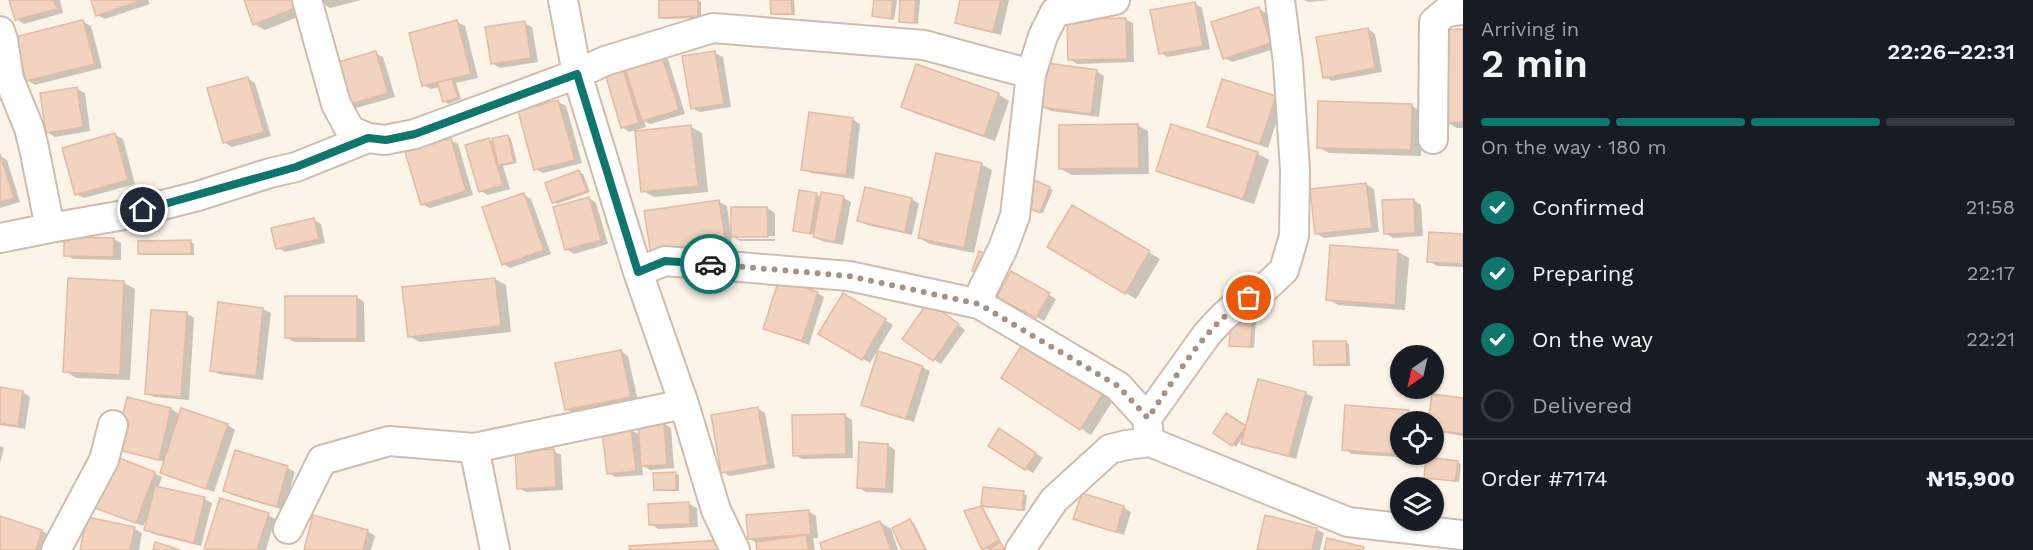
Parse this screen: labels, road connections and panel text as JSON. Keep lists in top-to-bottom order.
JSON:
{
  "north": "bottom left",
  "page": {
    "heading": ["2 min", "Arriving in", "22:26–22:31"],
    "panel": ["Order #7174", "₦15,900"],
    "bar": "On the way · 180 m",
    "list": [
      ["Confirmed", "21:58"],
      ["Preparing", "22:17"],
      ["On the way", "22:21"],
      "Delivered"
    ]
  }
}
